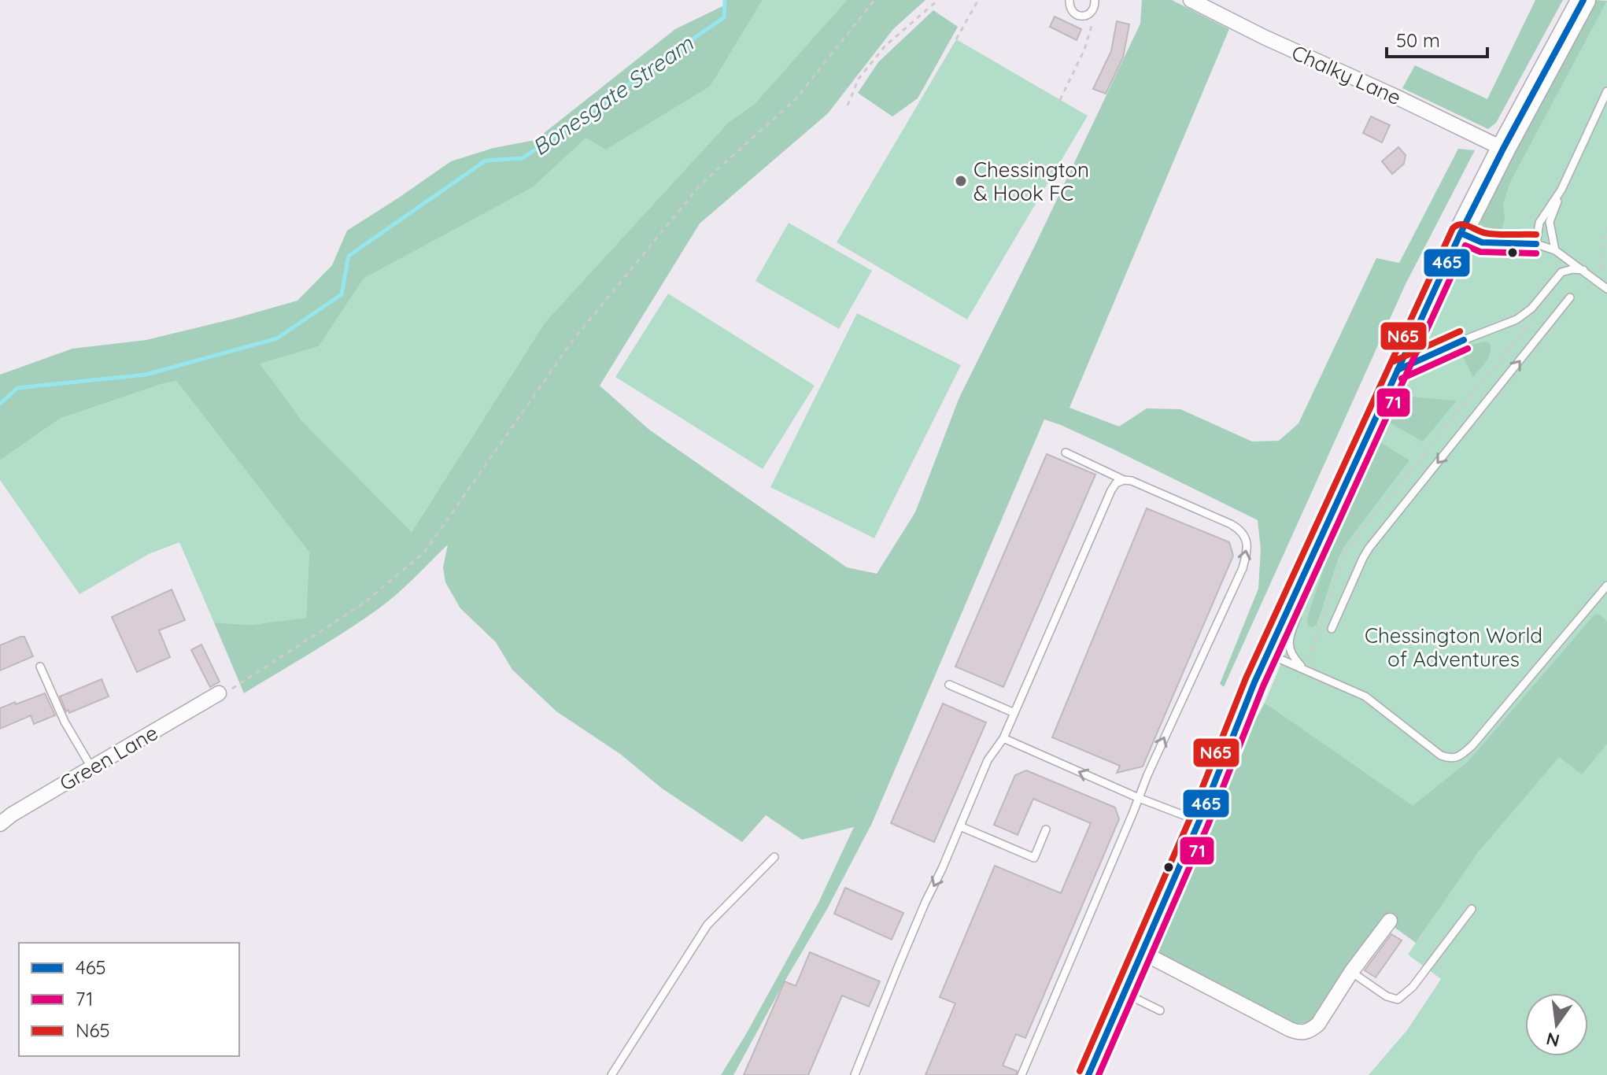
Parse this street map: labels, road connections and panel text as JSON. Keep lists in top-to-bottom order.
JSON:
{
  "streets": {
    "street": ["Chalky Lane", "Green Lane"]
  },
  "water": ["Bonesgate Stream"],
  "parks": ["Chessington World of Adventures"],
  "places": ["Chessington & Hook FC"],
  "lines": ["transit line 465", "transit line N65", "transit line 71"],
  "legend": ["465", "71", "N65"],
  "scale_bar": "50 m",
  "north": "bottom"
}
